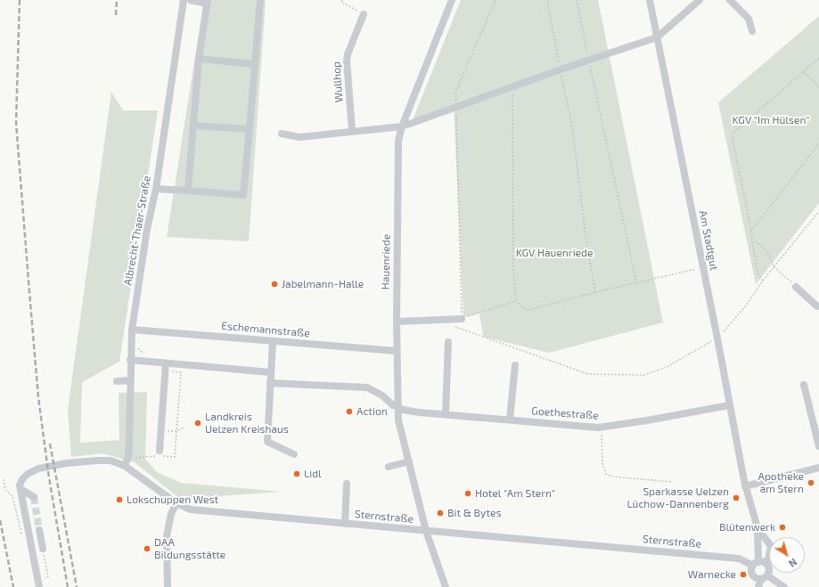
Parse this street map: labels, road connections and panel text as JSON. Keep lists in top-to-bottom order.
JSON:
{
  "streets": {
    "street": [
      "Wullhop",
      "Albrecht-Thaer-Straße",
      "Am Stadtgut",
      "Hauenriede",
      "Eschemannstraße",
      "Goethestraße",
      "Sternstraße"
    ]
  },
  "crossings": [
    ["Albrecht-Thaer-Straße", "Eschemannstraße"],
    ["Albrecht-Thaer-Straße", "Sternstraße"],
    ["Am Stadtgut", "Goethestraße"],
    ["Hauenriede", "Eschemannstraße"],
    ["Hauenriede", "Goethestraße"],
    ["Hauenriede", "Sternstraße"]
  ],
  "parks": ["KGV \"Im Hülsen\"", "KGV Hauenriede"],
  "places": [
    "Jabelmann-Halle",
    "Action",
    "Landkreis Uelzen Kreishaus",
    "Lidl",
    "Apotheke am Stern",
    "Hotel \"Am Stern\"",
    "Sparkasse Uelzen Lüchow-Dannenberg",
    "Lokschuppen West",
    "Bit & Bytes",
    "Blütenwerk",
    "DAA Bildungsstätte",
    "Warnecke"
  ],
  "north": "bottom right"
}
